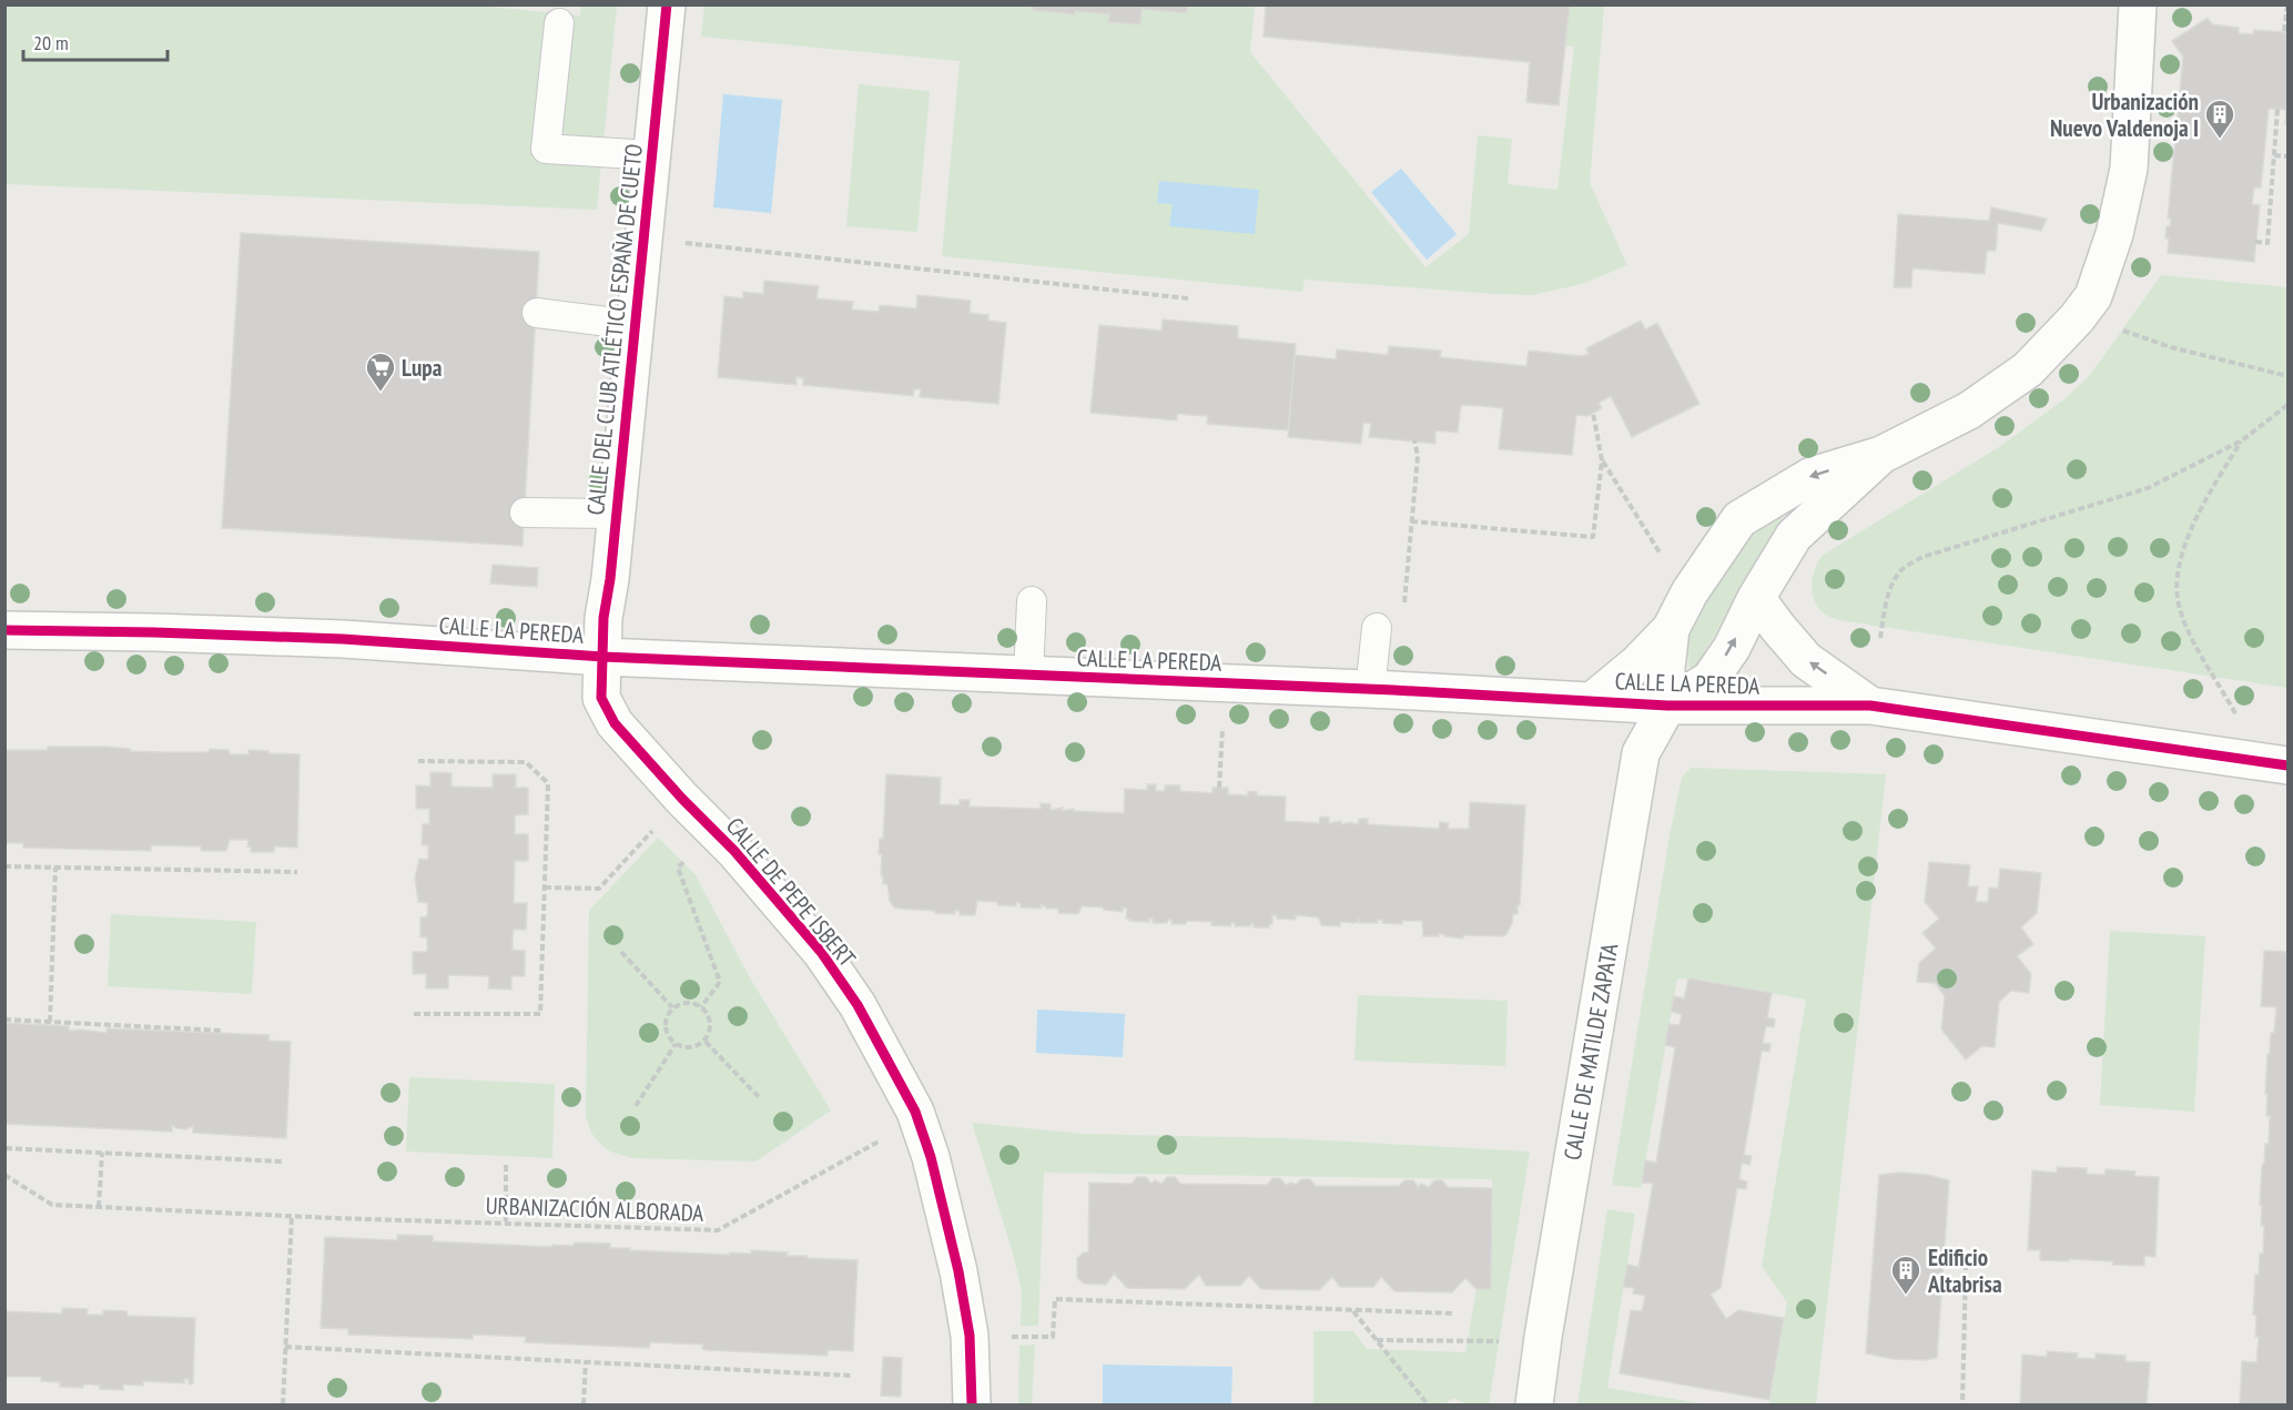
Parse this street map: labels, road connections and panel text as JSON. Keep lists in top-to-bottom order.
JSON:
{
  "streets": {
    "street": [
      "CALLE DEL CLUB ATLÉTICO ESPAÑA DE CUETO",
      "CALLE LA PEREDA",
      "CALLE DE PEPE ISBERT",
      "CALLE DE MATILDE ZAPATA"
    ],
    "path": ["URBANIZACIÓN ALBORADA"]
  },
  "crossings": [
    ["CALLE DEL CLUB ATLÉTICO ESPAÑA DE CUETO", "CALLE LA PEREDA"],
    ["CALLE DEL CLUB ATLÉTICO ESPAÑA DE CUETO", "CALLE DE PEPE ISBERT"],
    ["CALLE LA PEREDA", "CALLE DE PEPE ISBERT"],
    ["CALLE LA PEREDA", "CALLE DE MATILDE ZAPATA"]
  ],
  "places": {
    "building": ["Urbanización Nuevo Valdenoja I", "Edificio Altabrisa"],
    "supermarket": ["Lupa"]
  },
  "scale_bar": "20 m"
}
